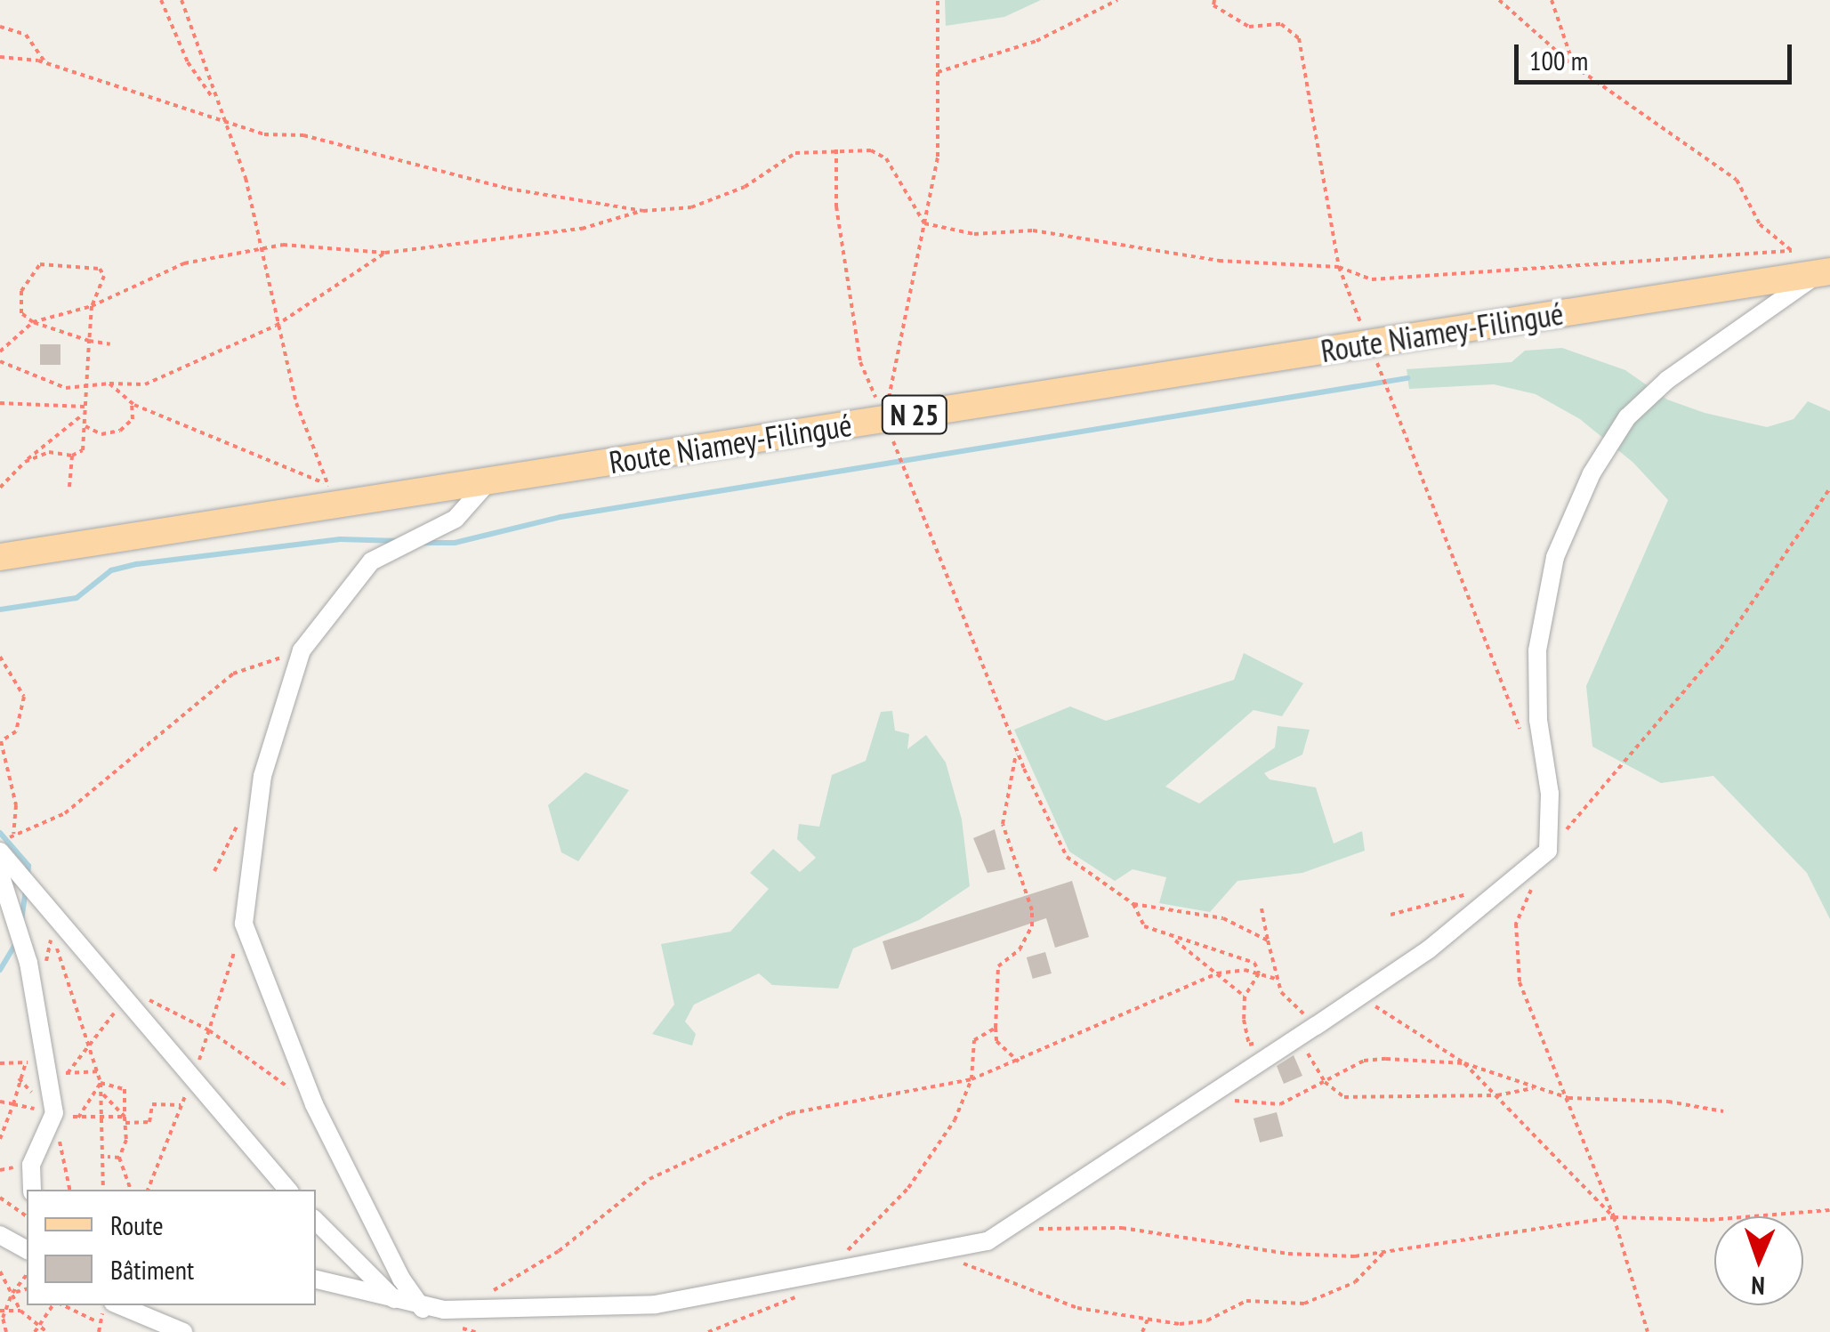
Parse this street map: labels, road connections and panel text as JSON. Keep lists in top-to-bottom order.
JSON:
{
  "streets": {
    "main road": ["Route Niamey-Filingué", "N 25"]
  },
  "legend": ["Route", "Bâtiment"],
  "scale_bar": "100 m",
  "north": "bottom"
}
